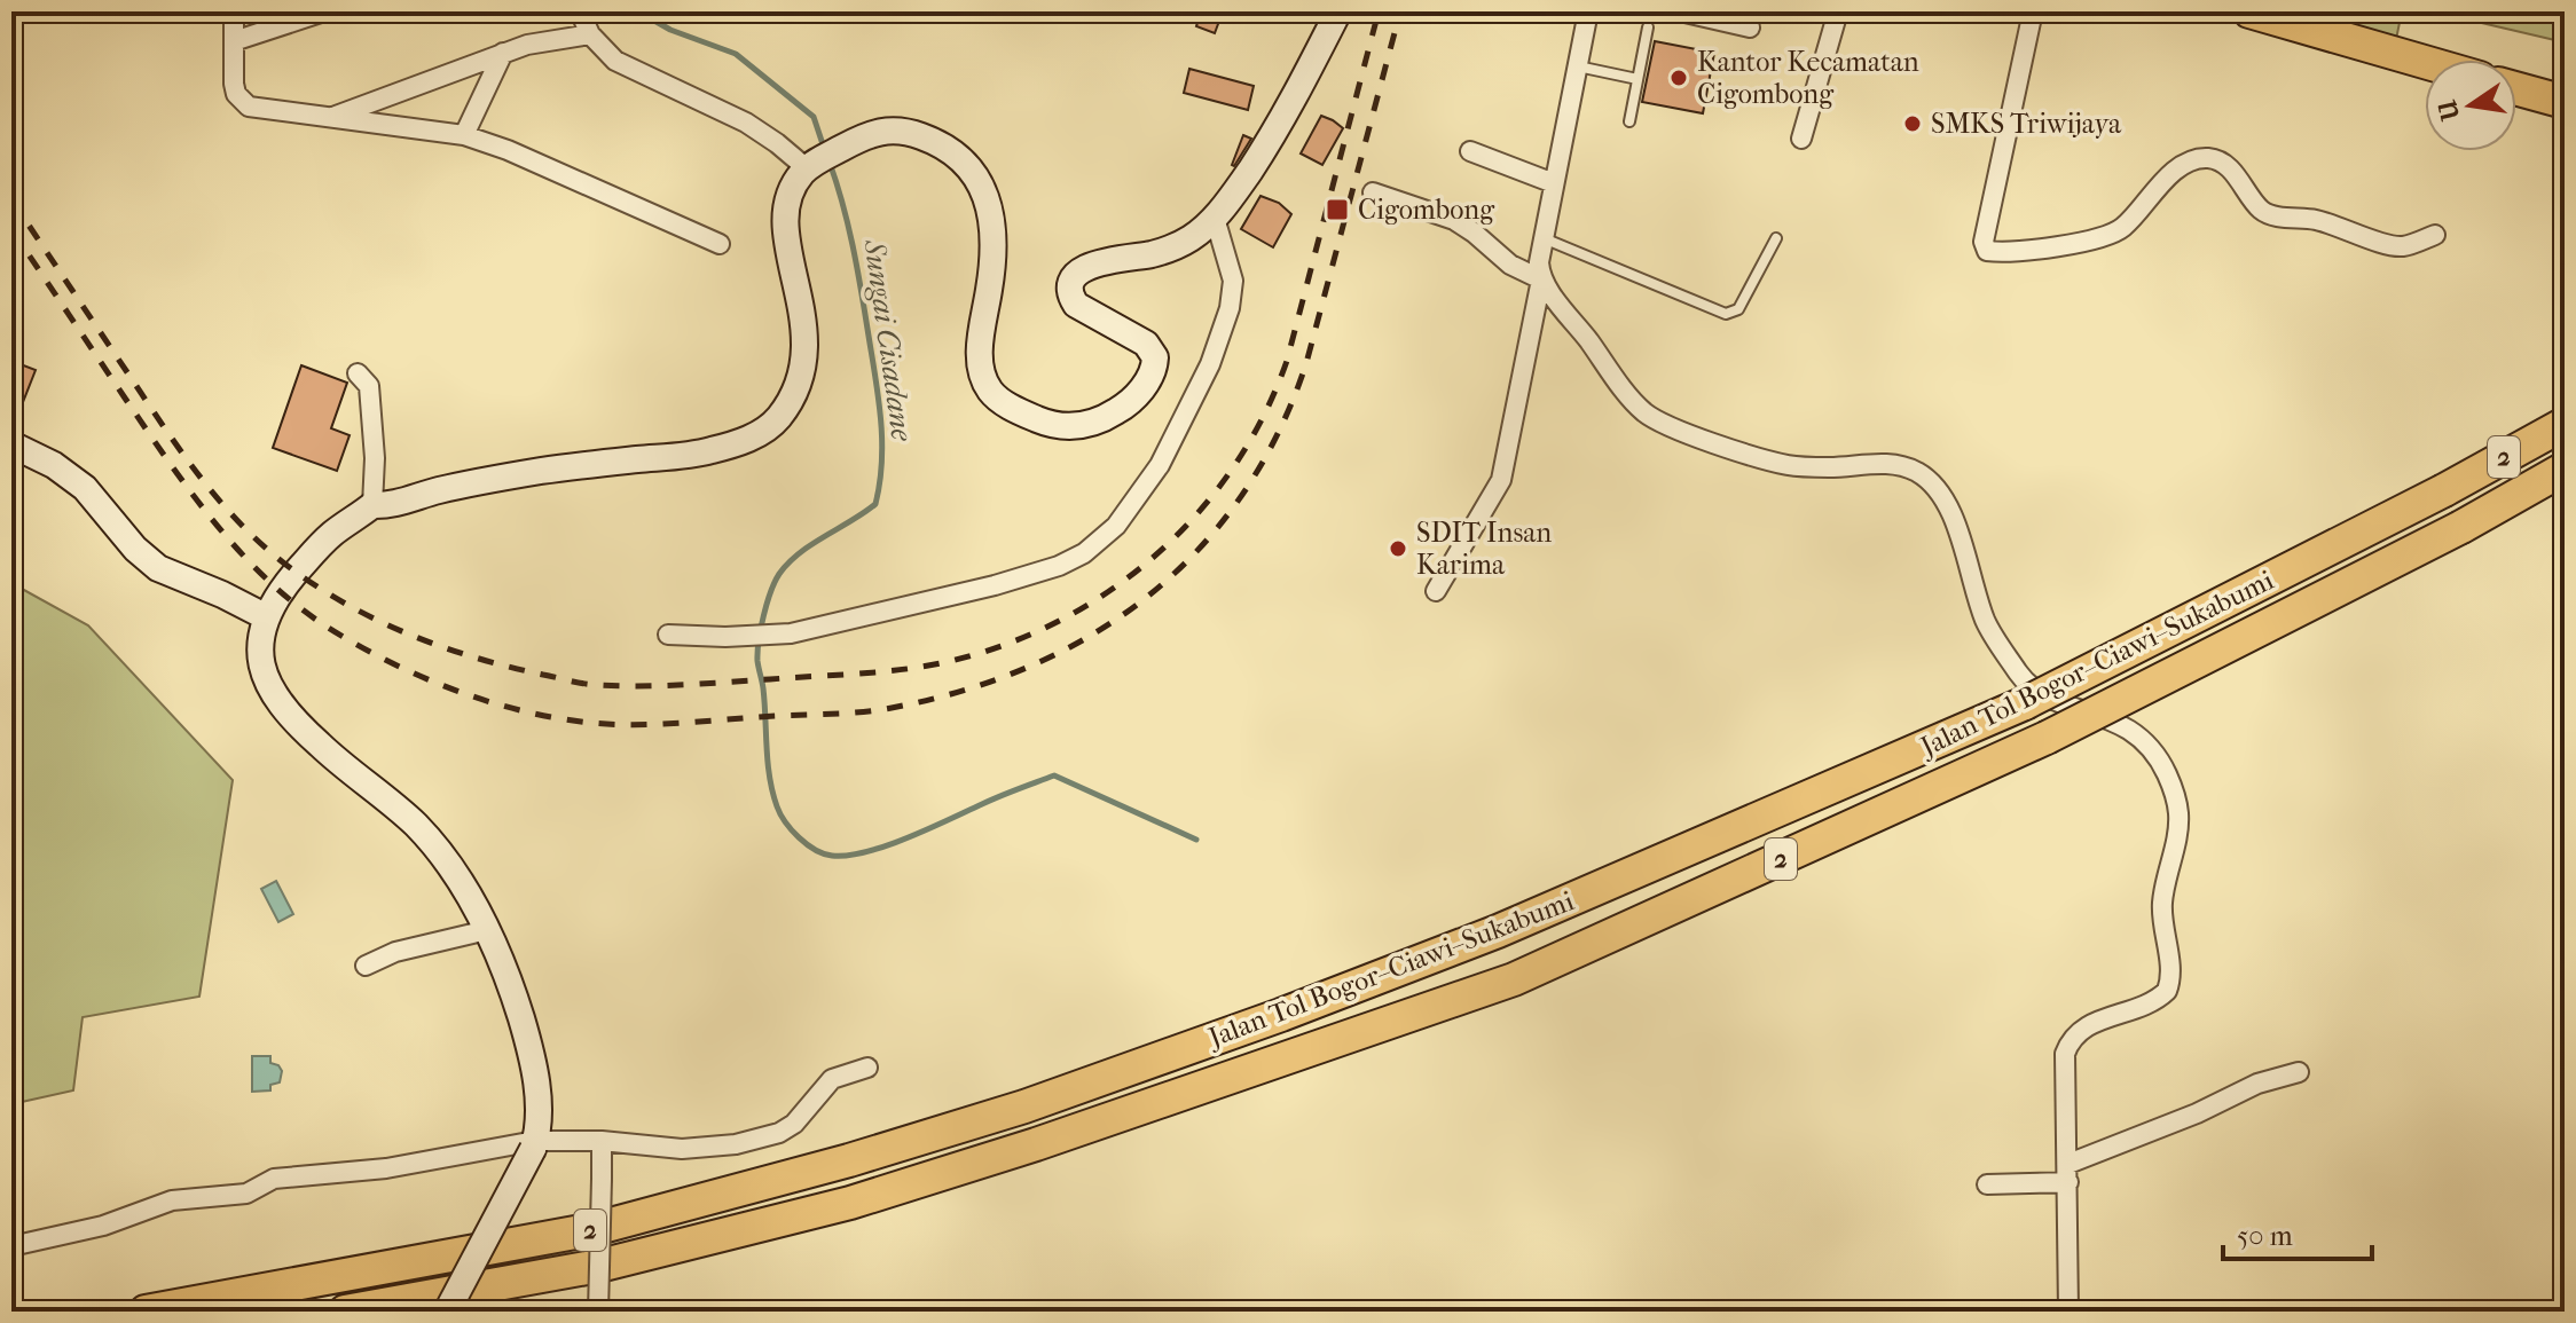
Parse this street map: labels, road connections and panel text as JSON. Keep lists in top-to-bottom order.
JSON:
{
  "streets": {
    "highway": ["2", "Jalan Tol Bogor–Ciawi–Sukabumi"]
  },
  "water": ["Sungai Cisadane"],
  "places": {
    "other": ["Kantor Kecamatan Cigombong", "SMKS Triwijaya", "SDIT Insan Karima"],
    "transit": ["Cigombong"]
  },
  "scale_bar": "50 m",
  "north": "left"
}
